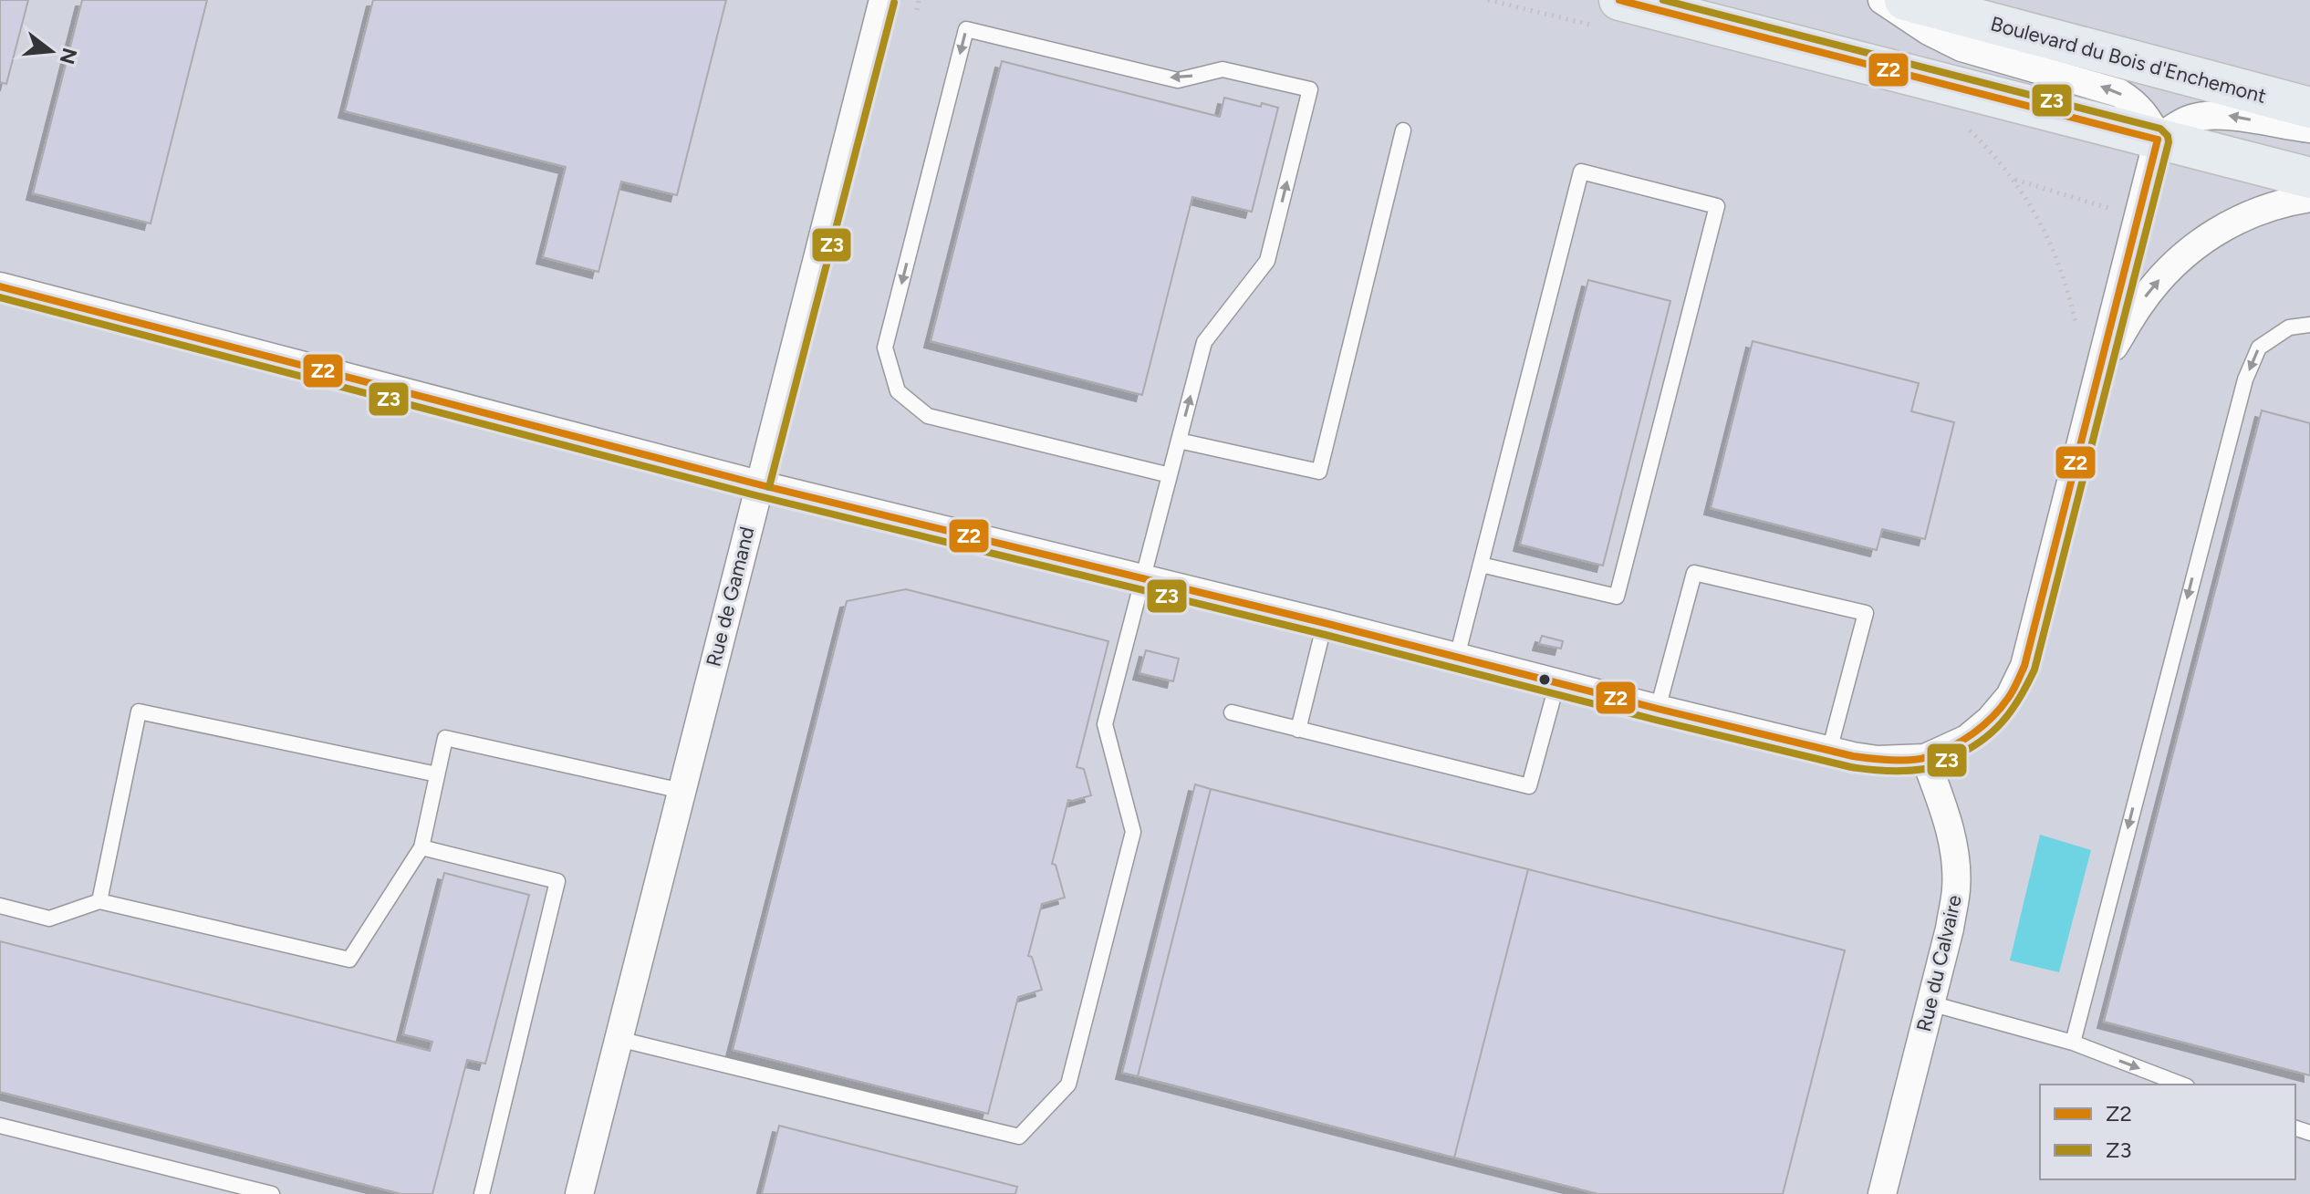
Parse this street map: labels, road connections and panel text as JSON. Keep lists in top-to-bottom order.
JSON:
{
  "streets": {
    "main road": ["Boulevard du Bois d'Enchemont"],
    "street": ["Rue de Gamand", "Rue du Calvaire"]
  },
  "lines": ["transit line Z2", "transit line Z3"],
  "legend": ["Z2", "Z3"],
  "north": "right"
}
